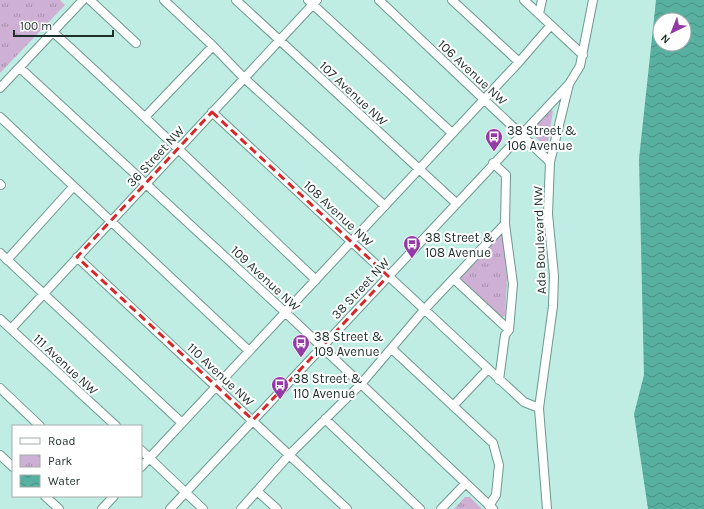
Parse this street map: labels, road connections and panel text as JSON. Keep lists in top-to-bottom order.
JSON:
{
  "streets": {
    "street": [
      "106 Avenue NW",
      "107 Avenue NW",
      "36 Street NW",
      "108 Avenue NW",
      "Ada Boulevard NW",
      "109 Avenue NW",
      "38 Street NW",
      "111 Avenue NW",
      "110 Avenue NW"
    ]
  },
  "crossings": [
    ["106 Avenue NW", "Ada Boulevard NW"],
    ["106 Avenue NW", "38 Street NW"],
    ["107 Avenue NW", "36 Street NW"],
    ["107 Avenue NW", "38 Street NW"],
    ["36 Street NW", "108 Avenue NW"],
    ["36 Street NW", "109 Avenue NW"],
    ["36 Street NW", "111 Avenue NW"],
    ["36 Street NW", "110 Avenue NW"],
    ["108 Avenue NW", "Ada Boulevard NW"],
    ["108 Avenue NW", "38 Street NW"],
    ["Ada Boulevard NW", "38 Street NW"],
    ["109 Avenue NW", "38 Street NW"],
    ["38 Street NW", "110 Avenue NW"]
  ],
  "places": {
    "bus stop": [
      "38 Street & 106 Avenue",
      "38 Street & 108 Avenue",
      "38 Street & 109 Avenue",
      "38 Street & 110 Avenue"
    ]
  },
  "legend": ["Road", "Park", "Water"],
  "scale_bar": "100 m",
  "north": "bottom left"
}
